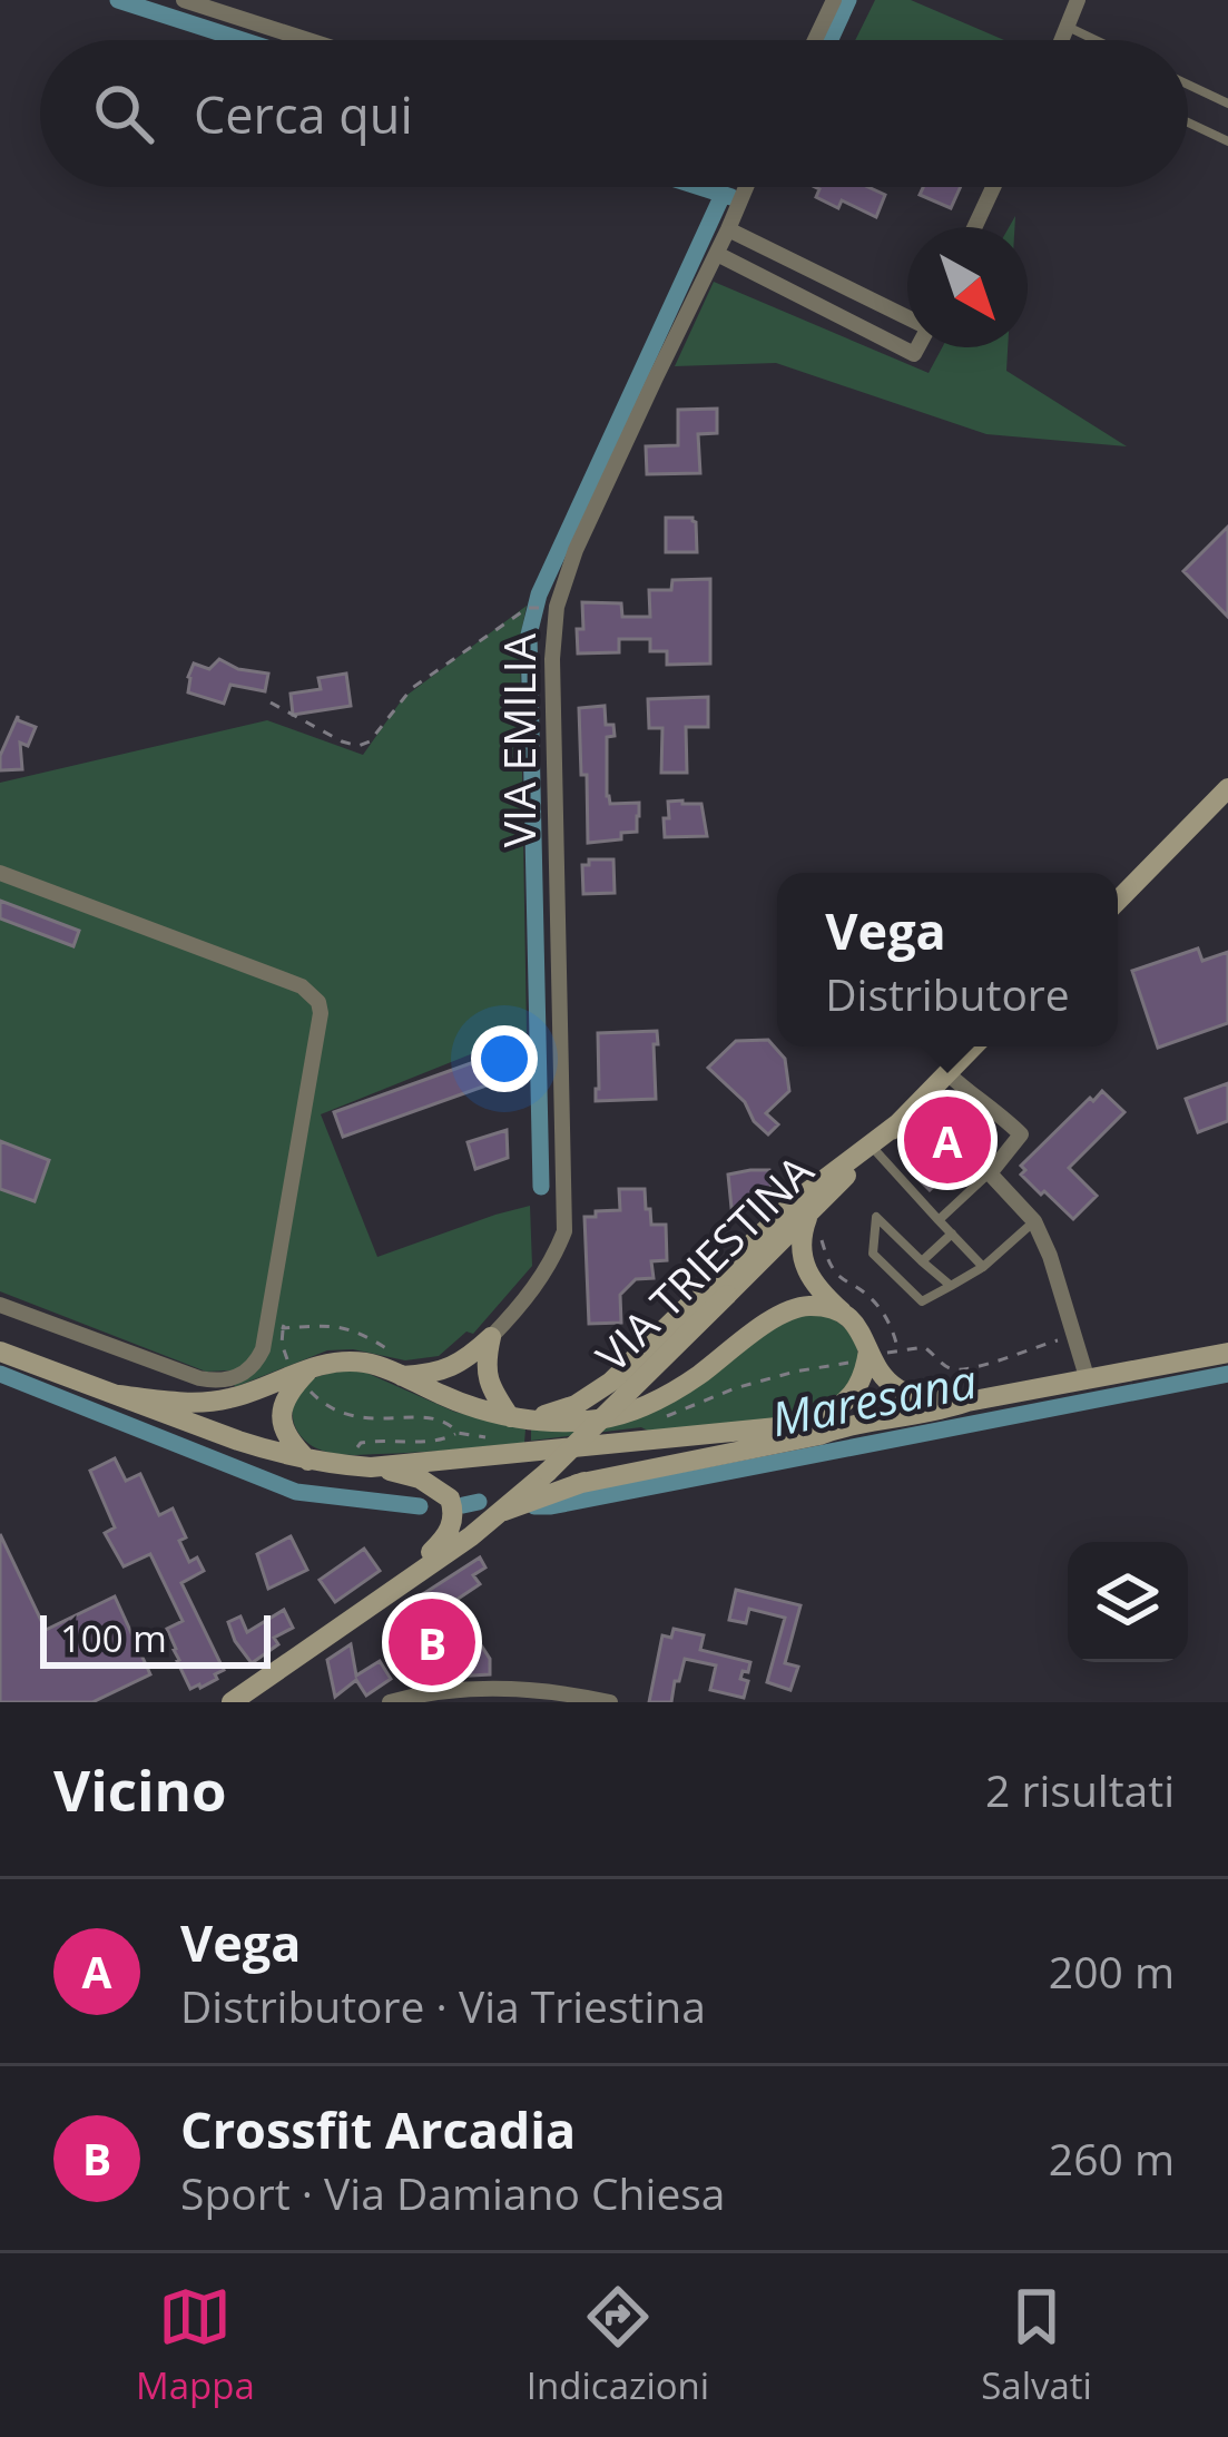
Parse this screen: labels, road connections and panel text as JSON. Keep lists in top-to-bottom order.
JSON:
{
  "streets": {
    "street": ["VIA EMILIA", "VIA TRIESTINA"]
  },
  "water": ["Maresana"],
  "scale_bar": "100 m",
  "north": "bottom right",
  "page": {
    "search": "Cerca qui",
    "popup": ["Vega", "Distributore"],
    "pins": ["A", "B"],
    "scale": "100 m",
    "heading": ["Vicino", "2 risultati"],
    "list": [
      {
        "mark": "A",
        "name": "Vega",
        "note": "Distributore · Via Triestina",
        "value": "200 m"
      },
      {
        "mark": "B",
        "name": "Crossfit Arcadia",
        "note": "Sport · Via Damiano Chiesa",
        "value": "260 m"
      }
    ],
    "nav": ["Mappa", "Indicazioni", "Salvati"]
  }
}
